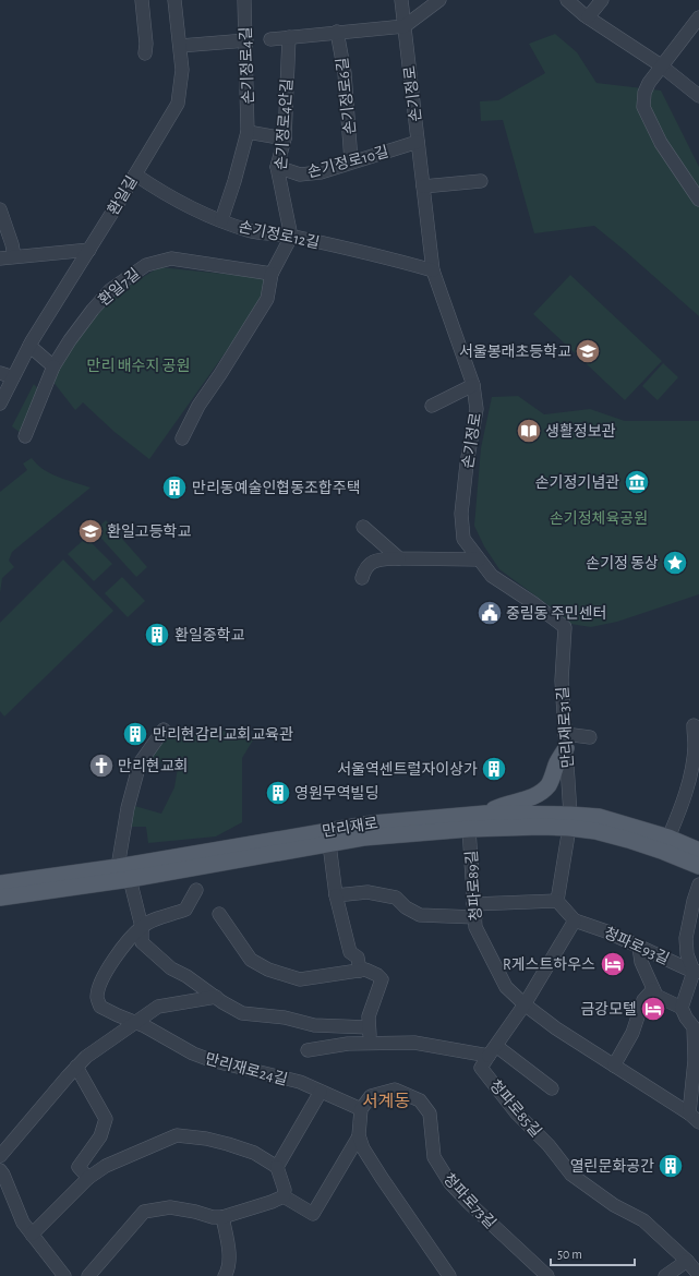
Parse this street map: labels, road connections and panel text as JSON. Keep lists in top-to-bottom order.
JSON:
{
  "streets": {
    "main road": ["만리재로"],
    "street": [
      "손기정로4길",
      "손기정로",
      "손기정로6길",
      "손기정로4안길",
      "손기정로10길",
      "환일길",
      "손기정로12길",
      "환일7길",
      "만리재로31길",
      "청파로89길",
      "청파로93길",
      "만리재로24길",
      "청파로85길",
      "청파로73길"
    ]
  },
  "crossings": [
    ["손기정로4길", "손기정로12길"],
    ["손기정로", "손기정로10길"],
    ["손기정로", "손기정로12길"],
    ["손기정로", "만리재로31길"],
    ["손기정로6길", "손기정로10길"],
    ["손기정로4안길", "손기정로10길"],
    ["손기정로4안길", "손기정로12길"],
    ["환일길", "손기정로12길"],
    ["만리재로31길", "만리재로"],
    ["만리재로", "청파로89길"],
    ["만리재로24길", "청파로73길"]
  ],
  "districts": ["서계동"],
  "parks": ["만리 배수지 공원", "손기정체육공원"],
  "places": {
    "school or university": ["서울봉래초등학교", "환일고등학교"],
    "library": ["생활정보관"],
    "museum": ["손기정기념관"],
    "building": [
      "만리동예술인협동조합주택",
      "환일중학교",
      "만리현감리교회교육관",
      "서울역센트럴자이상가",
      "영원무역빌딩",
      "열린문화공간"
    ],
    "place": ["손기정 동상"],
    "public building": ["중림동 주민센터"],
    "church": ["만리현교회"],
    "hotel": ["R게스트하우스", "금강모텔"]
  },
  "scale_bar": "50 m"
}
